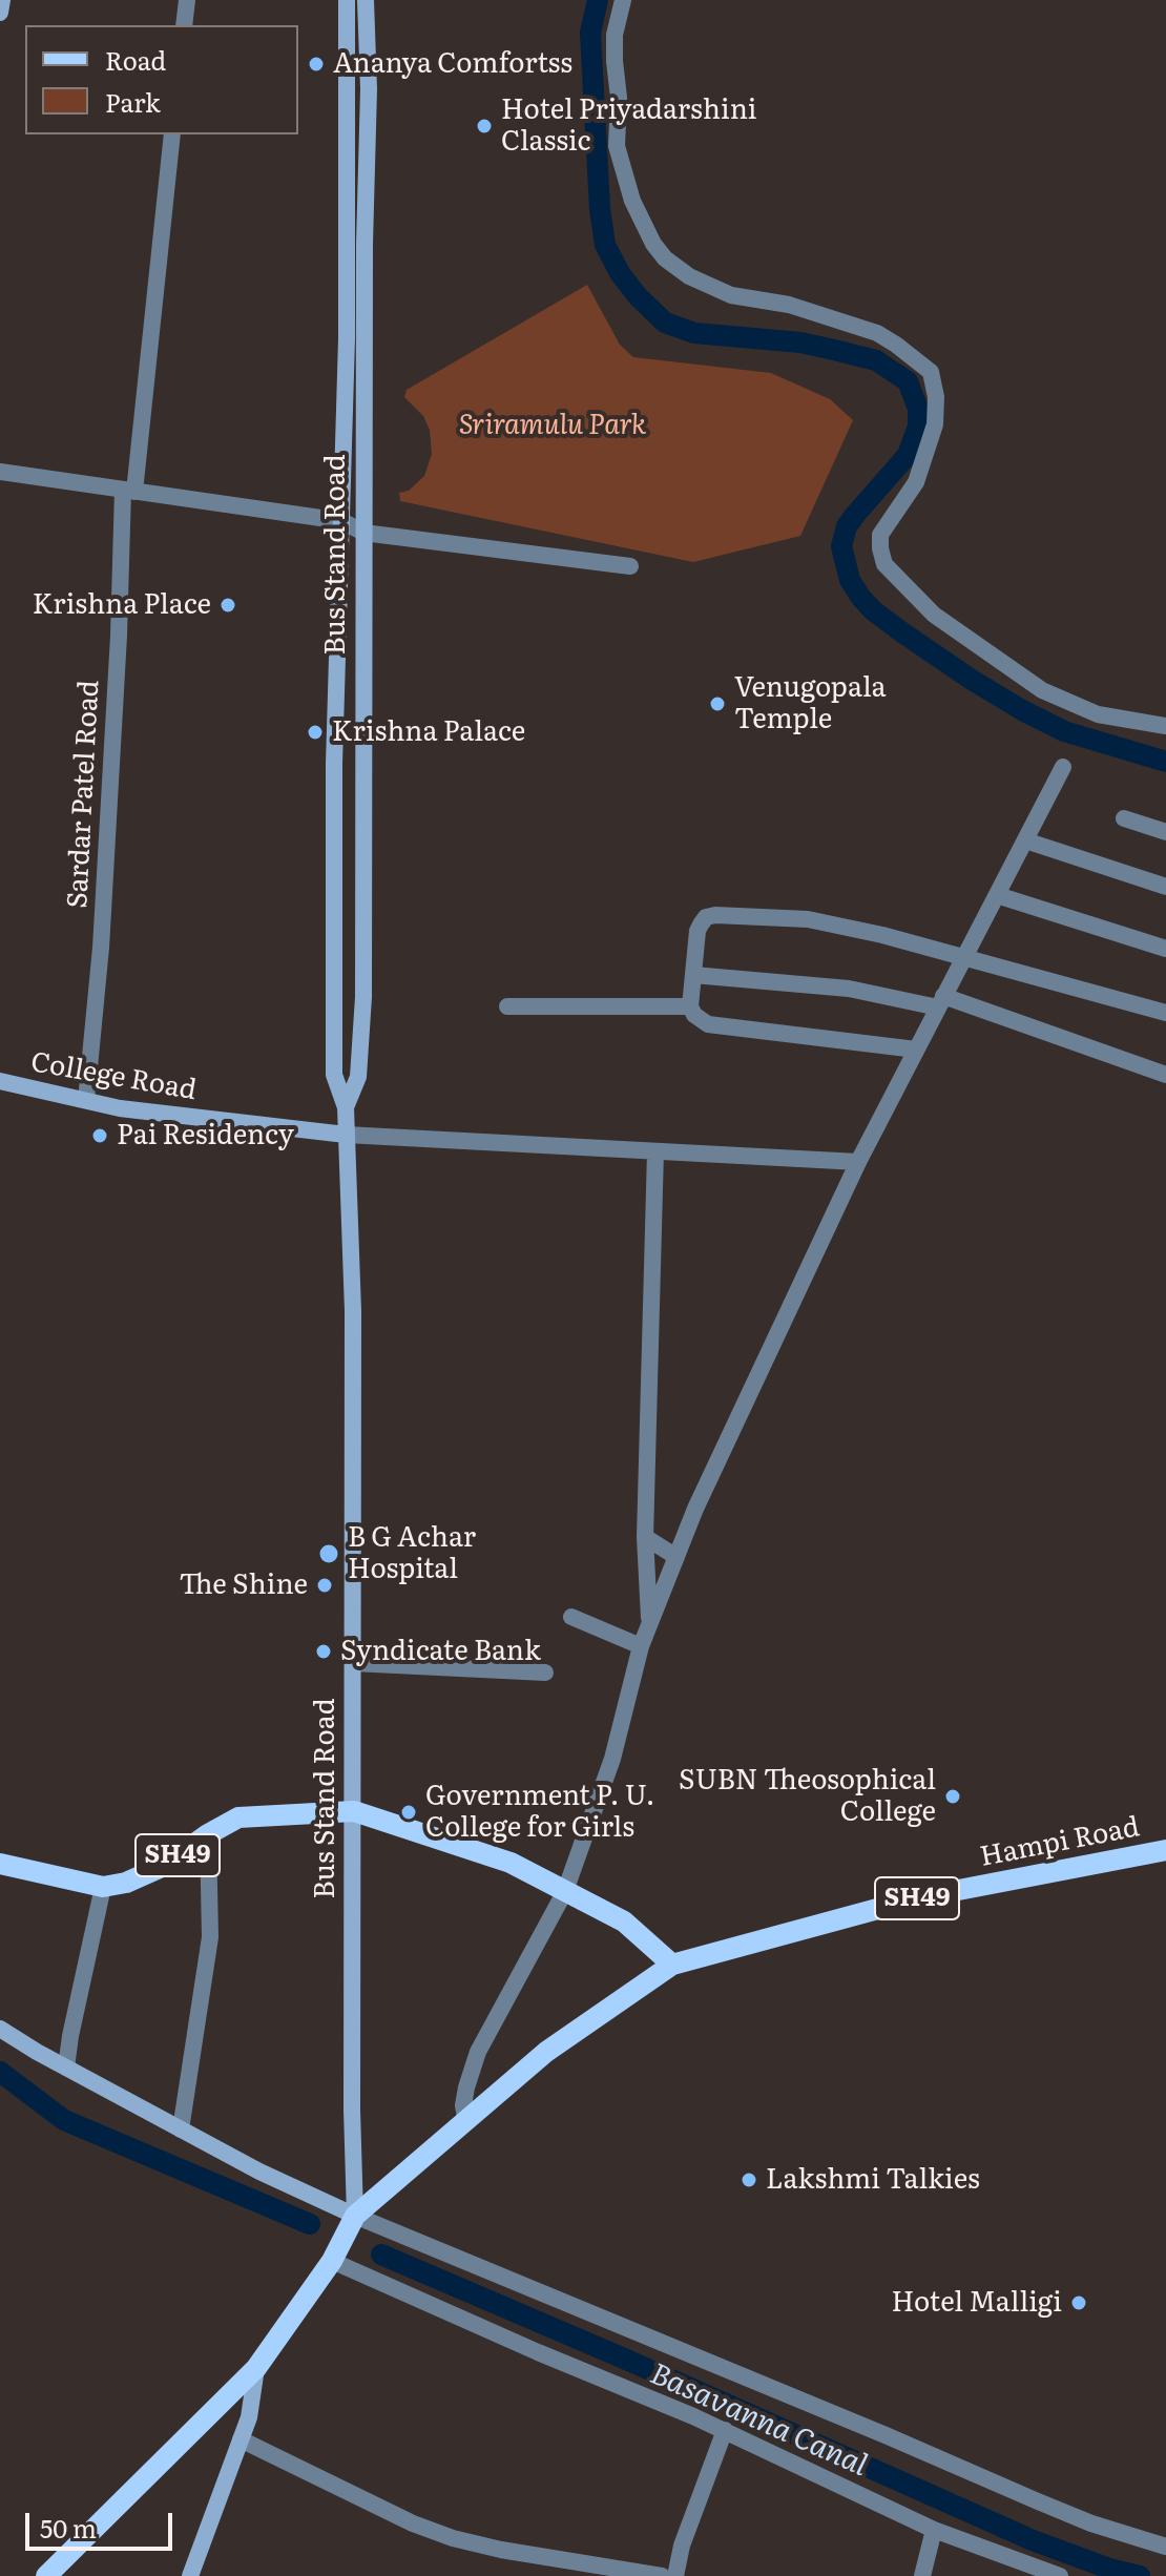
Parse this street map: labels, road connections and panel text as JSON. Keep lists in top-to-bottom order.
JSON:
{
  "streets": {
    "main road": [
      "Bus Stand Road",
      "College Road",
      "Hampi Road",
      "SH49"
    ],
    "street": ["Sardar Patel Road"]
  },
  "crossings": [
    ["Bus Stand Road", "College Road"],
    ["Bus Stand Road", "Hampi Road"],
    ["Bus Stand Road", "SH49"],
    ["Sardar Patel Road", "College Road"]
  ],
  "water": ["Basavanna Canal"],
  "parks": ["Sriramulu Park"],
  "places": [
    "Ananya Comfortss",
    "Hotel Priyadarshini Classic",
    "Krishna Place",
    "Venugopala Temple",
    "Krishna Palace",
    "Pai Residency",
    "B G Achar Hospital",
    "The Shine",
    "Syndicate Bank",
    "SUBN Theosophical College",
    "Government P. U. College for Girls",
    "Lakshmi Talkies",
    "Hotel Malligi"
  ],
  "legend": ["Road", "Park"],
  "scale_bar": "50 m"
}
